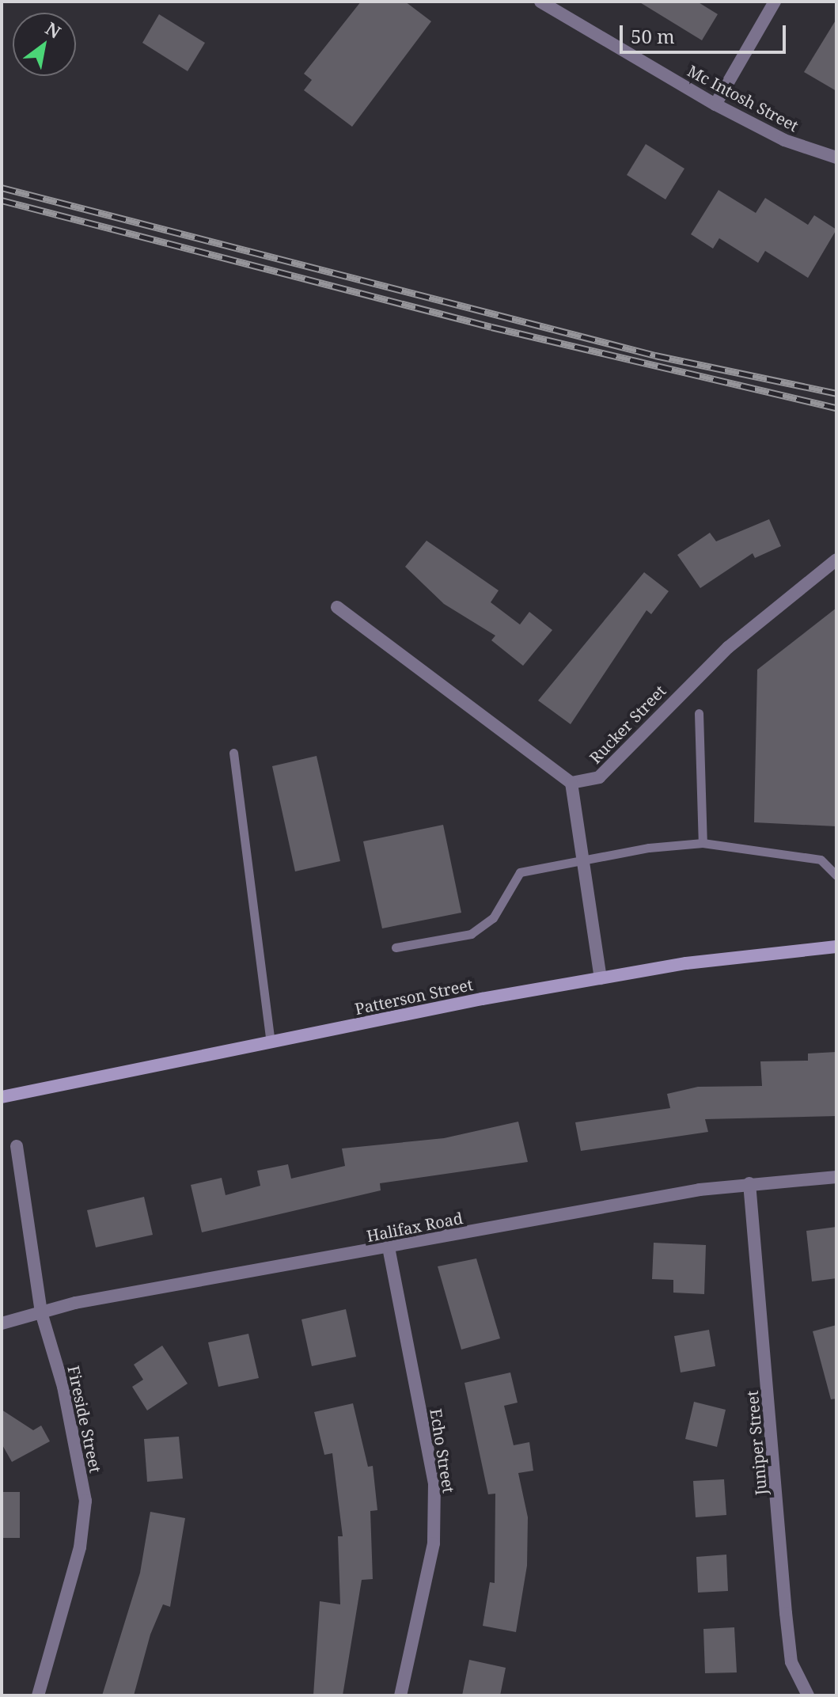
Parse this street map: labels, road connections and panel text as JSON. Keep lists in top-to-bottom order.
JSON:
{
  "streets": {
    "main road": ["Patterson Street"],
    "street": [
      "Mc Intosh Street",
      "Rucker Street",
      "Halifax Road",
      "Fireside Street",
      "Juniper Street",
      "Echo Street"
    ]
  },
  "crossings": [
    ["Halifax Road", "Fireside Street"],
    ["Halifax Road", "Juniper Street"],
    ["Halifax Road", "Echo Street"]
  ],
  "scale_bar": "50 m",
  "north": "top right"
}
